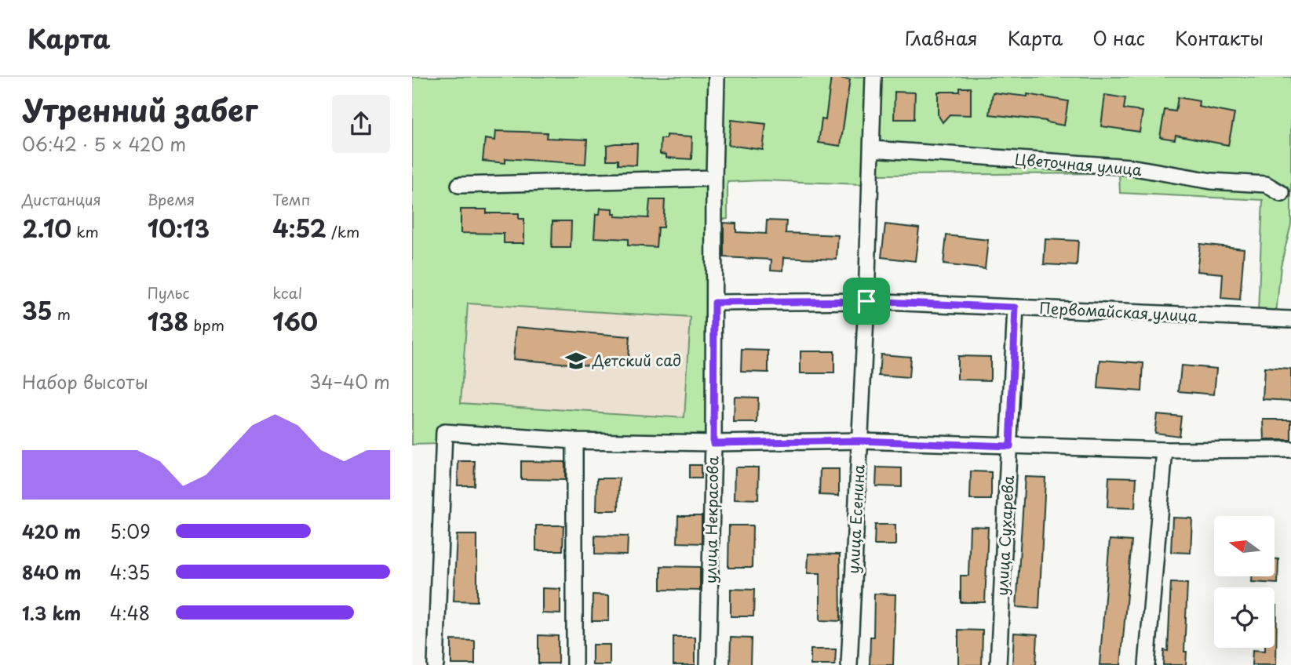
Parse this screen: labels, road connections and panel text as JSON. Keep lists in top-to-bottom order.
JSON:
{
  "streets": {
    "street": [
      "Цветочная улица",
      "Первомайская улица",
      "улица Есенина",
      "улица Некрасова",
      "улица Сухарева"
    ]
  },
  "crossings": [
    ["Цветочная улица", "улица Есенина"],
    ["Первомайская улица", "улица Есенина"],
    ["Первомайская улица", "улица Некрасова"],
    ["Первомайская улица", "улица Сухарева"]
  ],
  "places": {
    "school or university": ["Детский сад"]
  },
  "north": "left",
  "page": {
    "header": "Карта",
    "nav": [
      "Главная",
      "Карта",
      "О нас",
      "Контакты"
    ],
    "heading": ["Утренний забег", "06:42 · 5 × 420 m"],
    "stats": [
      ["Дистанция", "2.10 km"],
      ["Время", "10:13"],
      ["Темп", "4:52 /km"],
      ["35 m"],
      ["Пульс", "138 bpm"],
      ["kcal", "160"]
    ],
    "chart": ["Набор высоты", "34–40 m"],
    "list": [
      {
        "name": "420 m",
        "note": "5:09"
      },
      {
        "name": "840 m",
        "note": "4:35"
      },
      {
        "name": "1.3 km",
        "note": "4:48"
      }
    ]
  }
}
